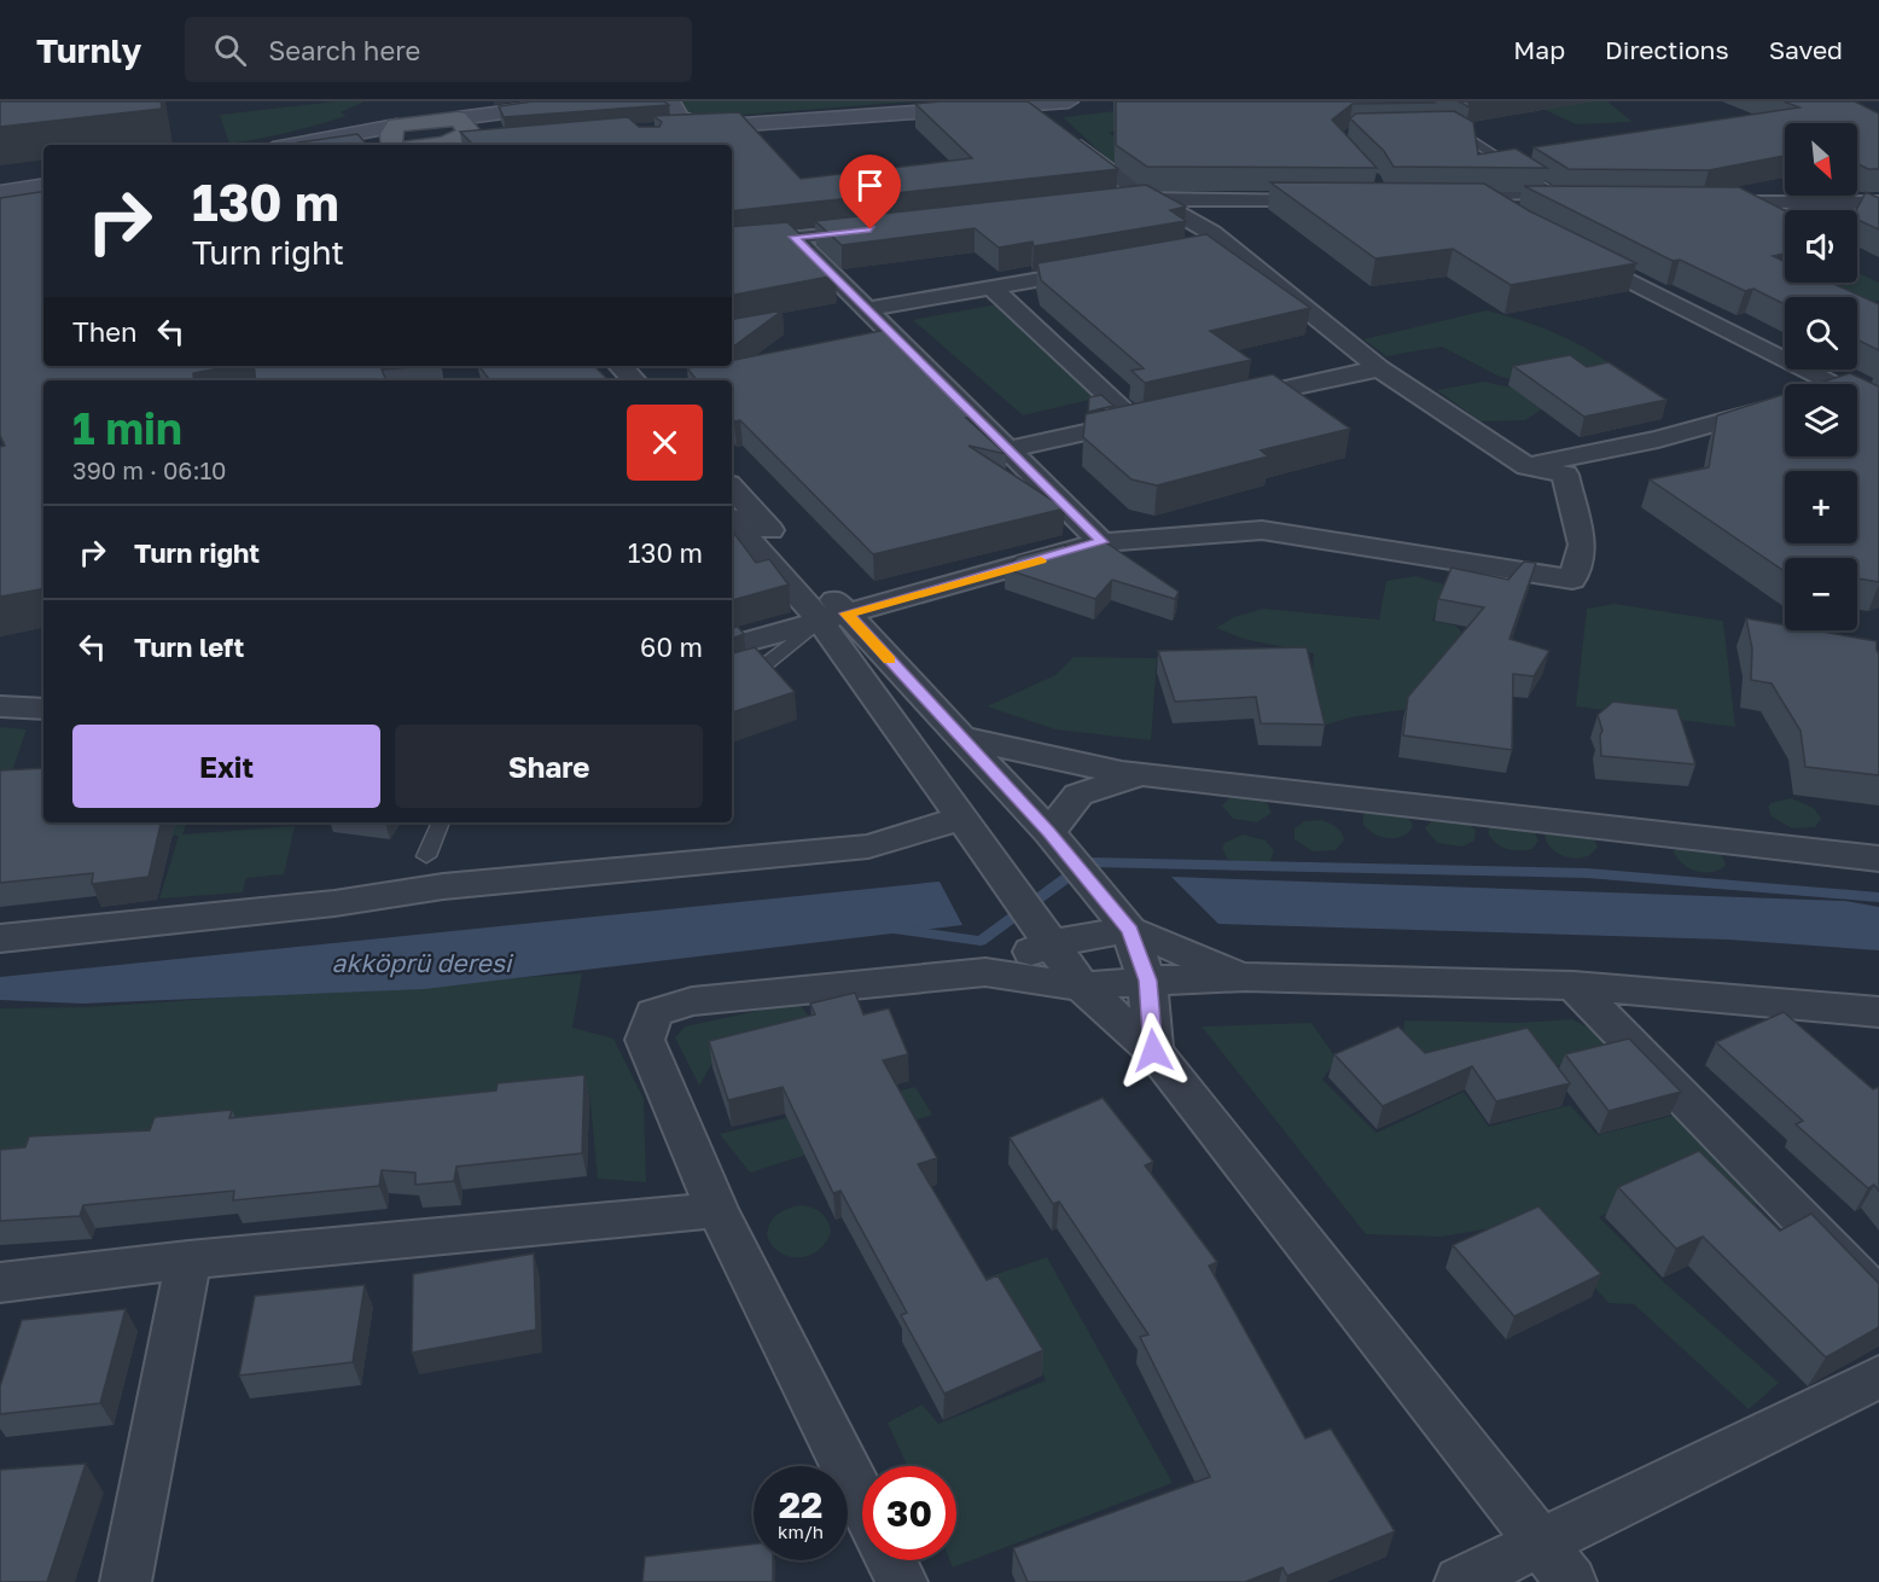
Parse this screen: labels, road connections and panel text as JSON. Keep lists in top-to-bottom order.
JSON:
{
  "water": ["akköprü deresi"],
  "north": "bottom right",
  "page": {
    "header": "Turnly",
    "search": "Search here",
    "nav": ["Map", "Directions", "Saved"],
    "map_buttons": ["+", "−"],
    "turn": ["130 m", "Turn right"],
    "then": "Then",
    "heading": ["1 min", "390 m · 06:10"],
    "list": [
      {
        "name": "Turn right",
        "value": "130 m"
      },
      {
        "name": "Turn left",
        "value": "60 m"
      }
    ],
    "buttons": ["Exit", "Share"],
    "speed": "22 km/h",
    "limit": "30"
  }
}
